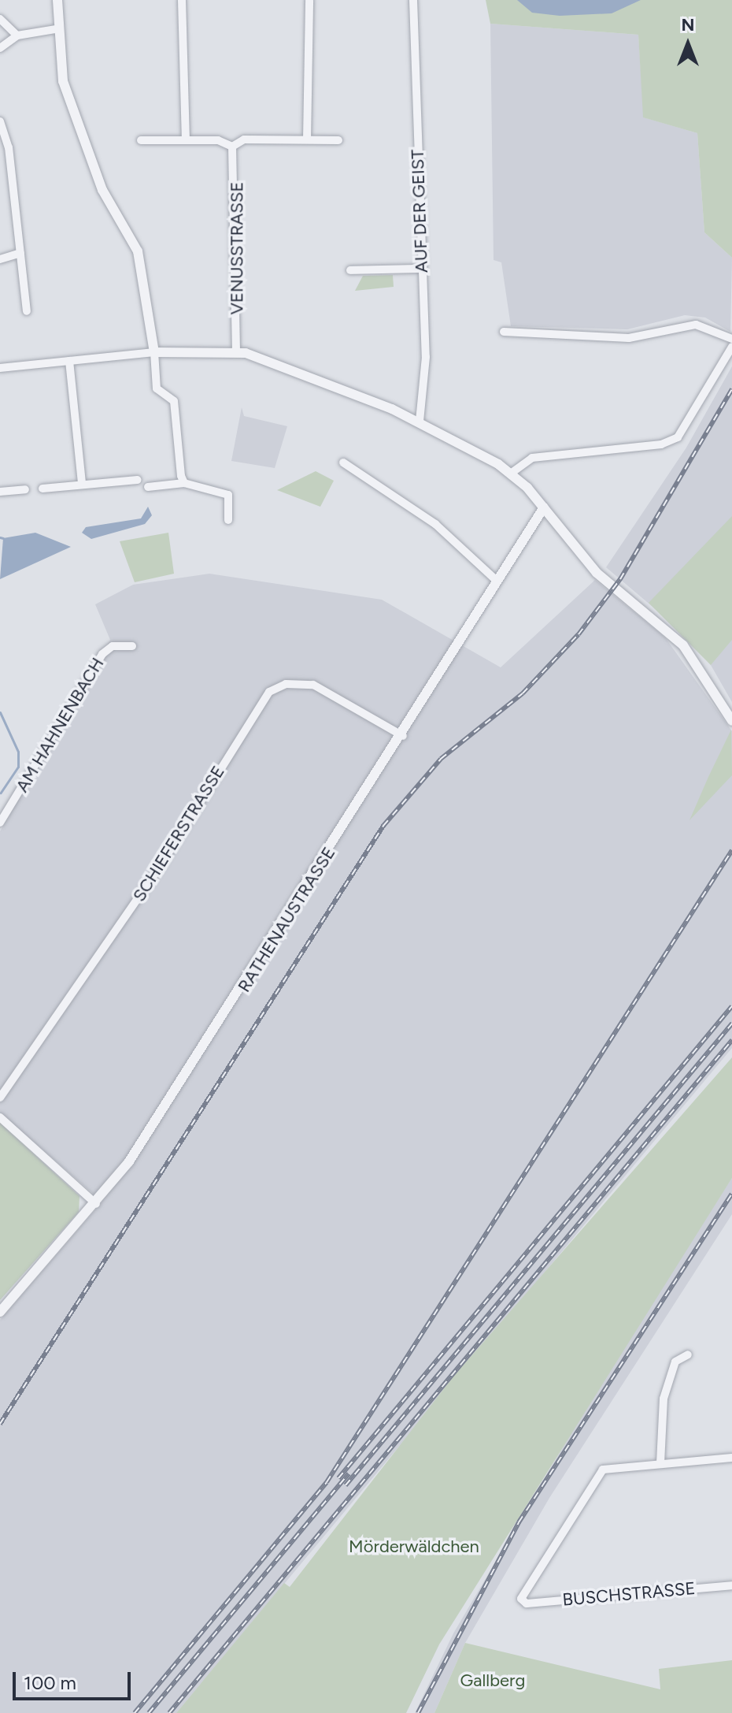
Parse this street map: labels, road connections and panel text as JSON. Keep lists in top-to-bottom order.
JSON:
{
  "streets": {
    "street": [
      "AUF DER GEIST",
      "VENUSSTRASSE",
      "AM HAHNENBACH",
      "SCHIEFERSTRASSE",
      "RATHENAUSTRASSE",
      "BUSCHSTRASSE"
    ]
  },
  "crossings": [
    ["SCHIEFERSTRASSE", "RATHENAUSTRASSE"]
  ],
  "parks": ["Mörderwäldchen", "Gallberg"],
  "scale_bar": "100 m",
  "north": "top"
}
